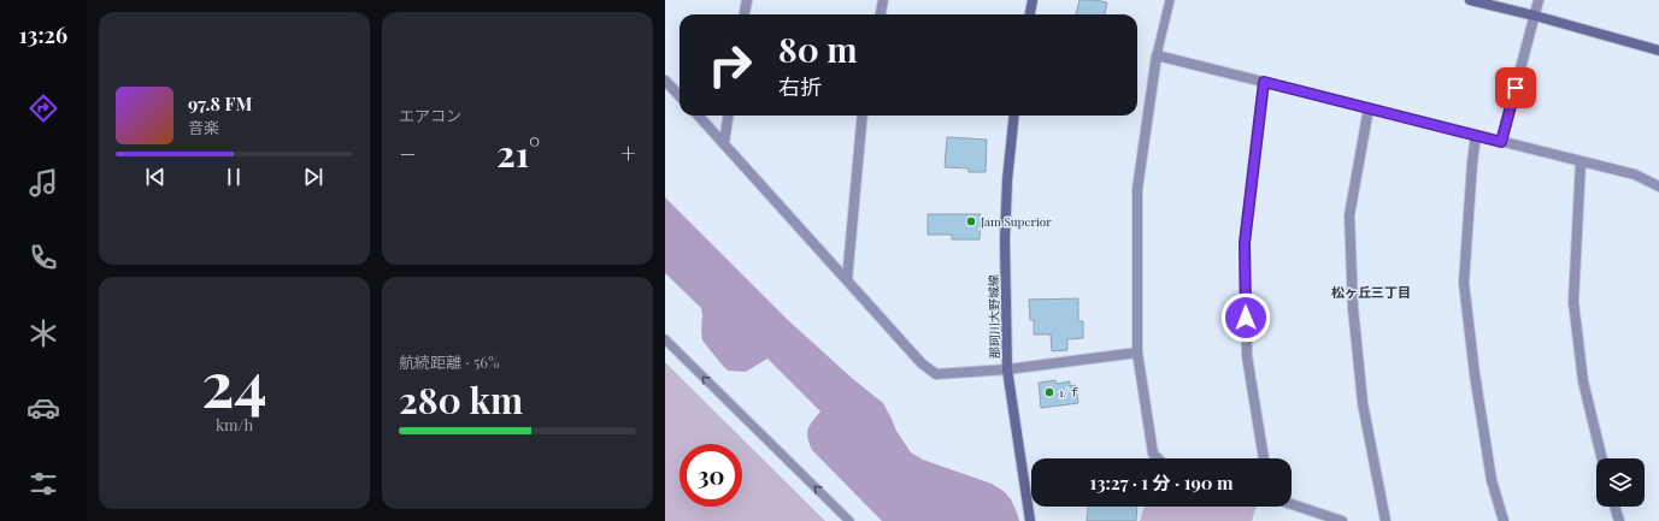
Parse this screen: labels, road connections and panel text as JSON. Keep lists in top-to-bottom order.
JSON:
{
  "streets": {
    "main road": ["那珂川大野城線"]
  },
  "districts": ["松ヶ丘三丁目"],
  "places": ["Jam Superior", "1/ｆ"],
  "page": {
    "tabs": "13:26",
    "tile": [
      "エアコン",
      ["24", "km/h"],
      ["航続距離 · 56%", "280 km"]
    ],
    "turn": ["80 m", "右折"],
    "song": ["97.8 FM", "音楽"],
    "heat": ["−", "21°", "+"],
    "limit": "30",
    "trip": "13:27 · 1 分 · 190 m"
  }
}
